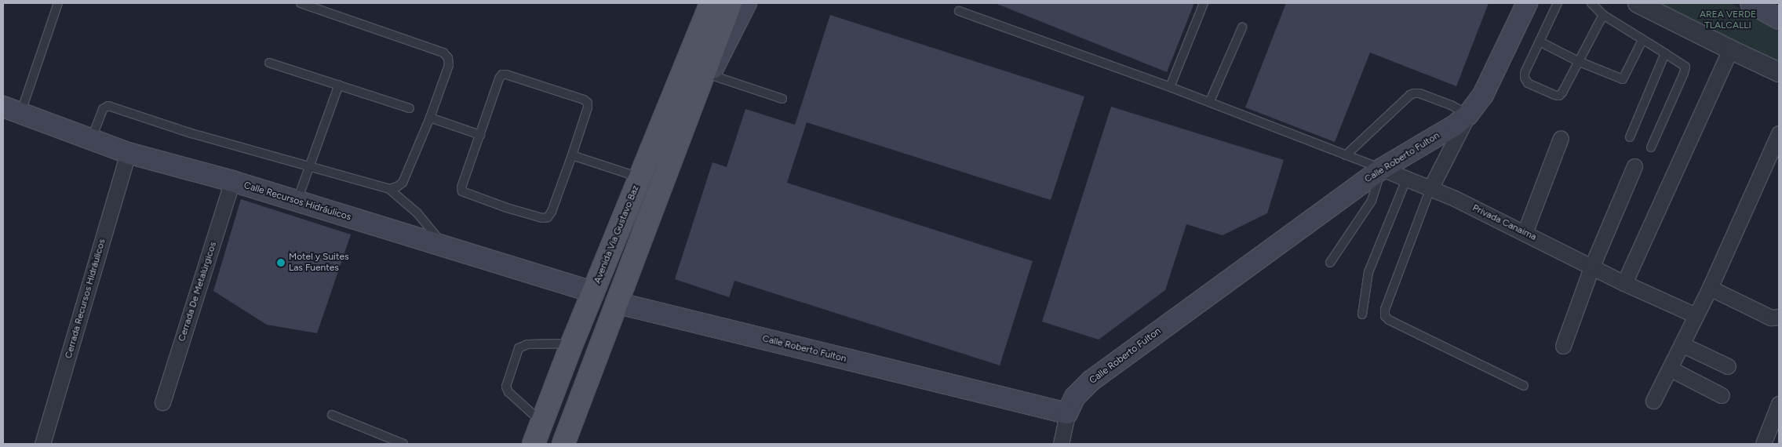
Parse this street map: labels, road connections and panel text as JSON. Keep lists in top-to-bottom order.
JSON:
{
  "streets": {
    "main road": ["Calle Roberto Fulton", "Calle Recursos Hidráulicos", "Avenida Via Gustavo Baz"],
    "street": ["Privada Canaima", "Cerrada De Metalúrgicos", "Cerrada Recursos Hidráulicos"]
  },
  "crossings": [
    ["Calle Roberto Fulton", "Privada Canaima"],
    ["Calle Recursos Hidráulicos", "Avenida Via Gustavo Baz"],
    ["Calle Recursos Hidráulicos", "Cerrada De Metalúrgicos"],
    ["Calle Recursos Hidráulicos", "Cerrada Recursos Hidráulicos"]
  ],
  "parks": ["AREA VERDE TLALCALLI"],
  "places": ["Motel y Suites Las Fuentes"]
}
